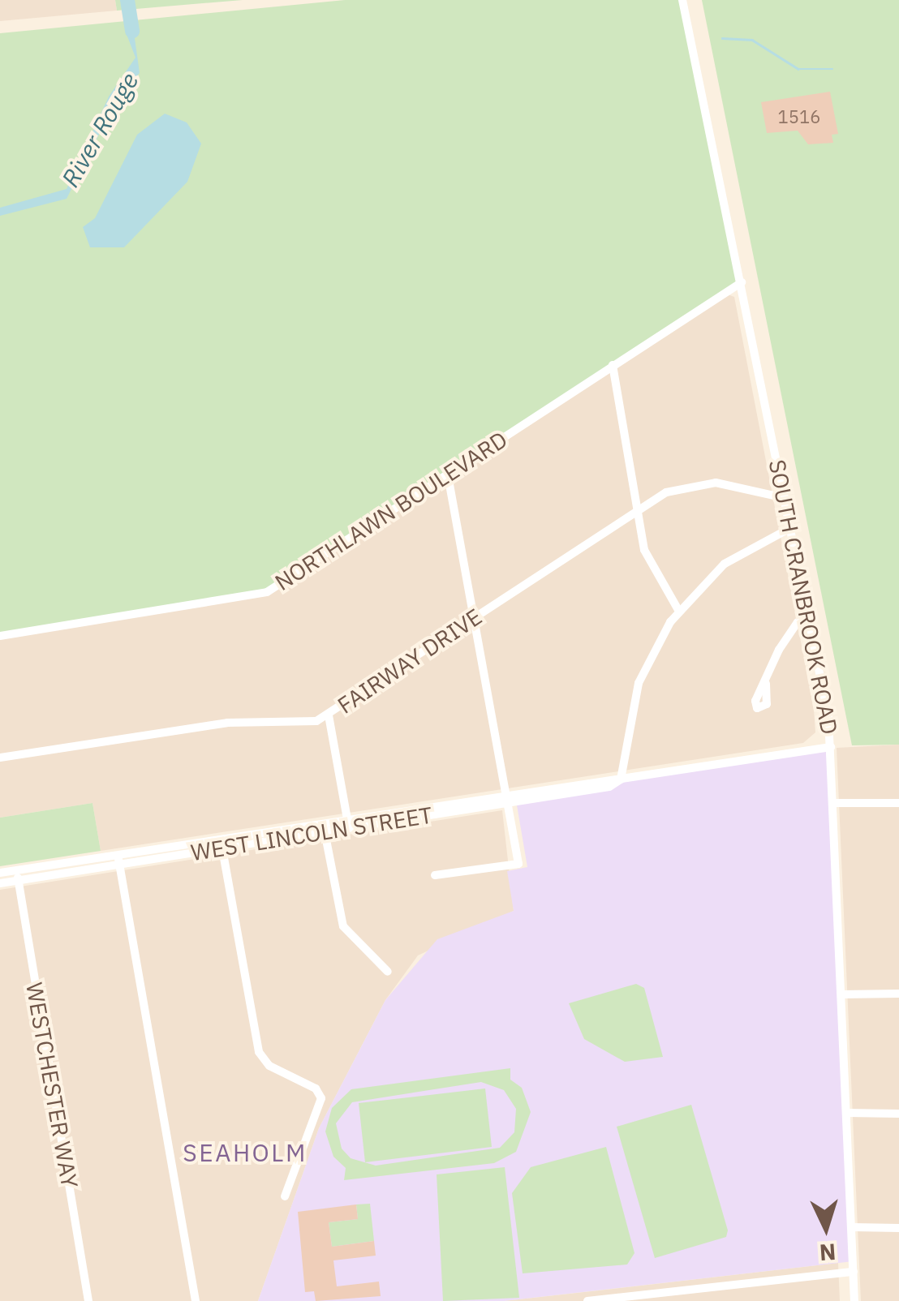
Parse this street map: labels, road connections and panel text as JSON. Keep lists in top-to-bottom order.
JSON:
{
  "streets": {
    "street": [
      "NORTHLAWN BOULEVARD",
      "SOUTH CRANBROOK ROAD",
      "FAIRWAY DRIVE",
      "WEST LINCOLN STREET",
      "WESTCHESTER WAY"
    ]
  },
  "crossings": [
    ["NORTHLAWN BOULEVARD", "SOUTH CRANBROOK ROAD"],
    ["SOUTH CRANBROOK ROAD", "FAIRWAY DRIVE"],
    ["SOUTH CRANBROOK ROAD", "WEST LINCOLN STREET"],
    ["WEST LINCOLN STREET", "WESTCHESTER WAY"]
  ],
  "districts": ["SEAHOLM"],
  "water": ["River Rouge"],
  "house_numbers": ["1516"],
  "north": "bottom"
}
